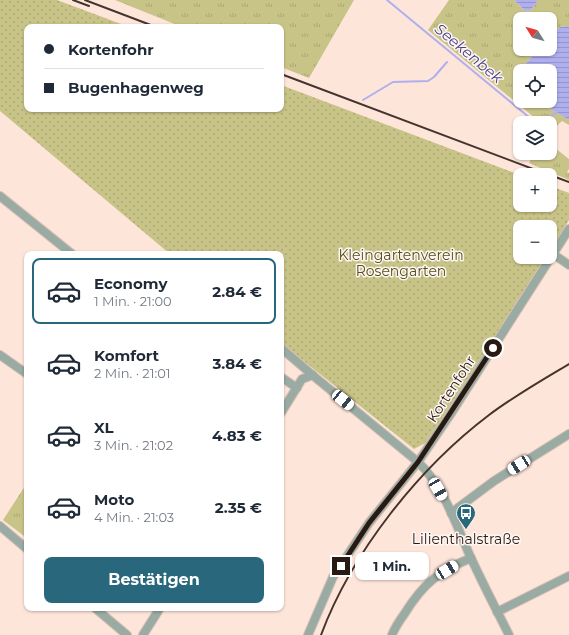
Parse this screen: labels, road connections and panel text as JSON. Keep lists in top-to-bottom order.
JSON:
{
  "streets": {
    "street": ["Kortenfohr"]
  },
  "water": ["Seekenbek"],
  "parks": ["Kleingartenverein Rosengarten"],
  "places": {
    "bus stop": ["Lilienthalstraße"]
  },
  "north": "top left",
  "page": {
    "map_buttons": ["+", "−"],
    "banner": ["Kortenfohr", "Bugenhagenweg"],
    "list": [
      {
        "name": "Economy",
        "note": "1 Min. · 21:00",
        "value": "2.84 €"
      },
      {
        "name": "Komfort",
        "note": "2 Min. · 21:01",
        "value": "3.84 €"
      },
      {
        "name": "XL",
        "note": "3 Min. · 21:02",
        "value": "4.83 €"
      },
      {
        "name": "Moto",
        "note": "4 Min. · 21:03",
        "value": "2.35 €"
      }
    ],
    "buttons": "Bestätigen",
    "bubble": "1 Min."
  }
}
